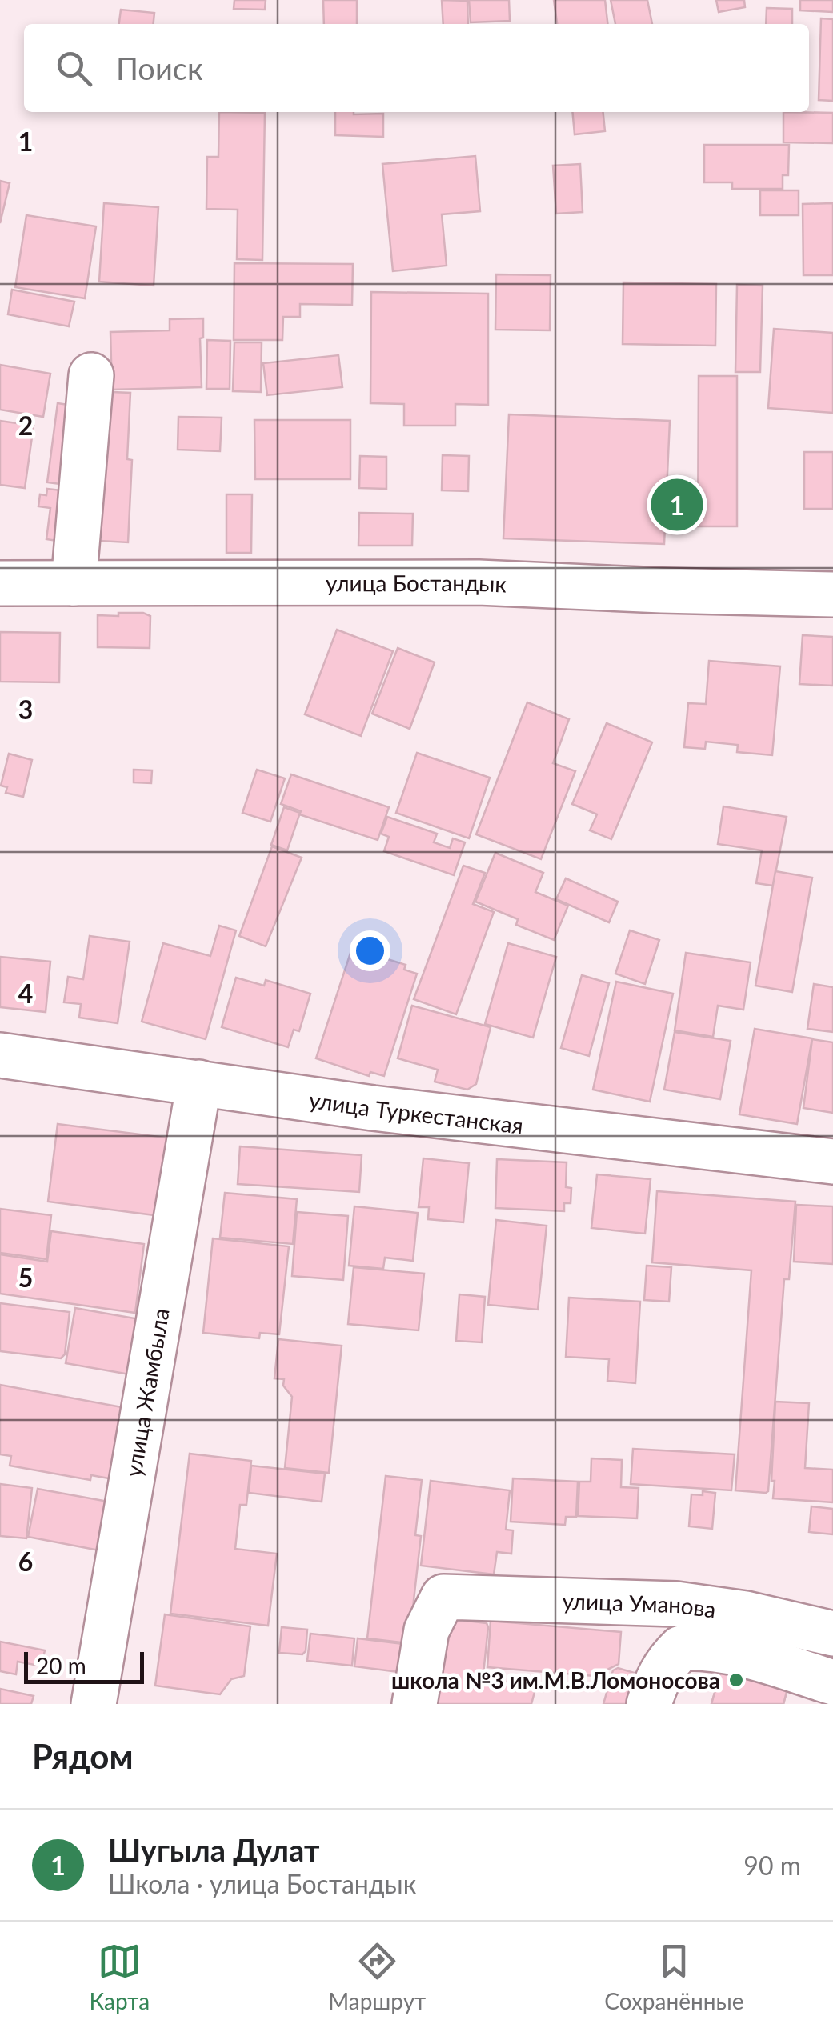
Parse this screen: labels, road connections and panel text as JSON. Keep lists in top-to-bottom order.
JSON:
{
  "streets": {
    "street": [
      "улица Бостандык",
      "улица Туркестанская",
      "улица Жамбыла",
      "улица Уманова"
    ]
  },
  "crossings": [
    ["улица Туркестанская", "улица Жамбыла"]
  ],
  "places": ["школа №3 им.М.В.Ломоносова"],
  "scale_bar": "20 m",
  "page": {
    "search": "Поиск",
    "pins": "1",
    "scale": "20 m",
    "heading": "Рядом",
    "list": [
      {
        "mark": "1",
        "name": "Шугыла Дулат",
        "note": "Школа · улица Бостандык",
        "value": "90 m"
      }
    ],
    "nav": ["Карта", "Маршрут", "Сохранённые"]
  },
  "grid": {
    "rows": [
      "1",
      "2",
      "3",
      "4",
      "5",
      "6"
    ]
  }
}
